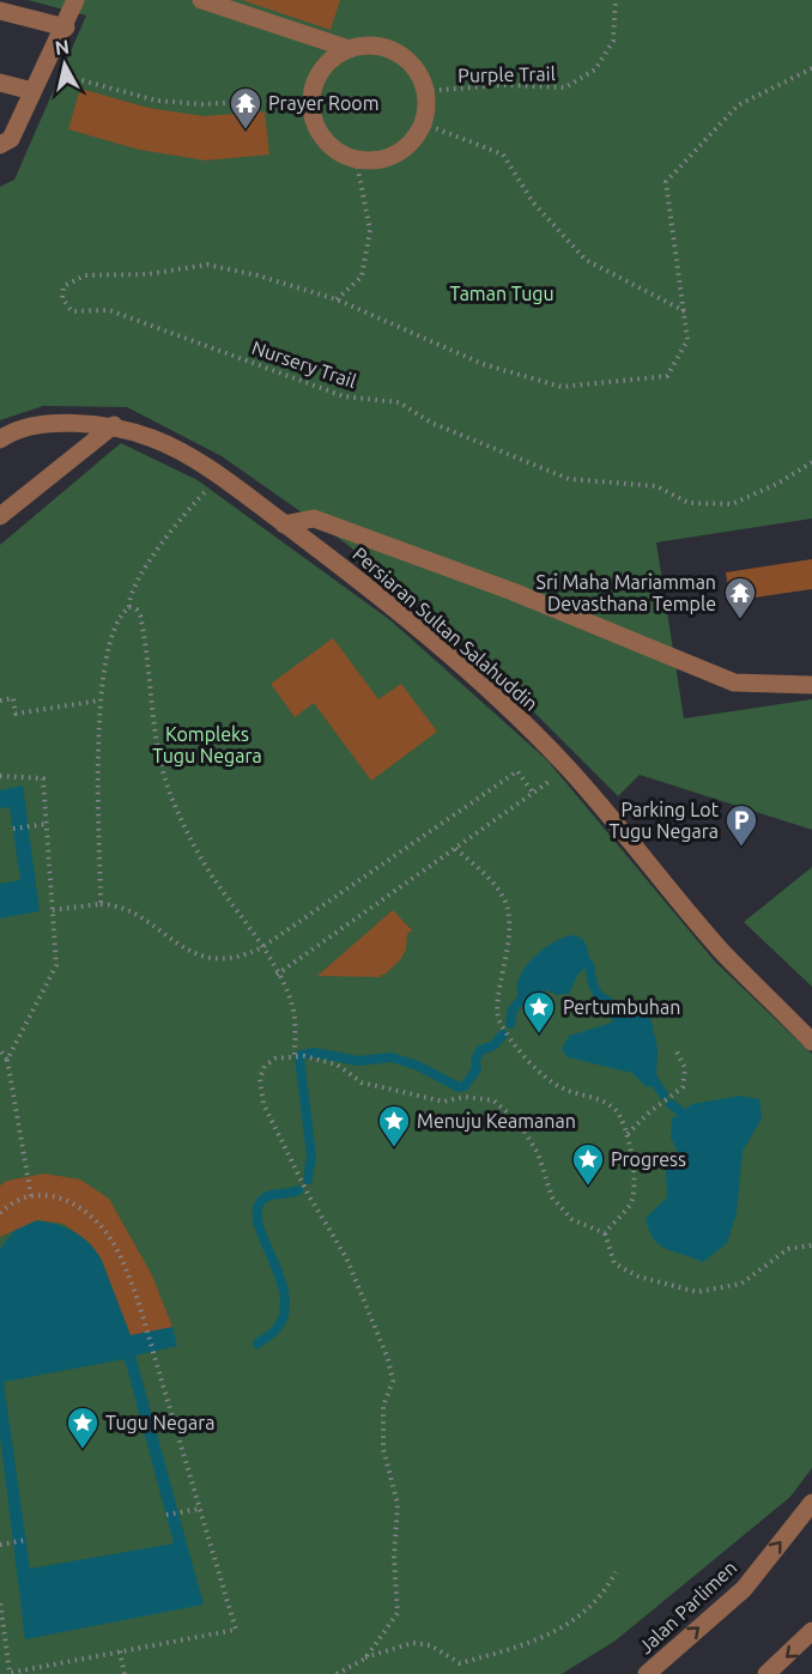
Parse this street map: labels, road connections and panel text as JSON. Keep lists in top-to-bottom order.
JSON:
{
  "streets": {
    "street": ["Persiaran Sultan Salahuddin", "Jalan Parlimen"],
    "path": ["Purple Trail", "Nursery Trail"]
  },
  "one_way": ["Jalan Parlimen"],
  "parks": ["Taman Tugu", "Kompleks Tugu Negara"],
  "places": {
    "temple": ["Prayer Room", "Sri Maha Mariamman Devasthana Temple"],
    "parking": ["Parking Lot Tugu Negara"],
    "place": [
      "Pertumbuhan",
      "Menuju Keamanan",
      "Progress",
      "Tugu Negara"
    ]
  },
  "north": "top"
}
